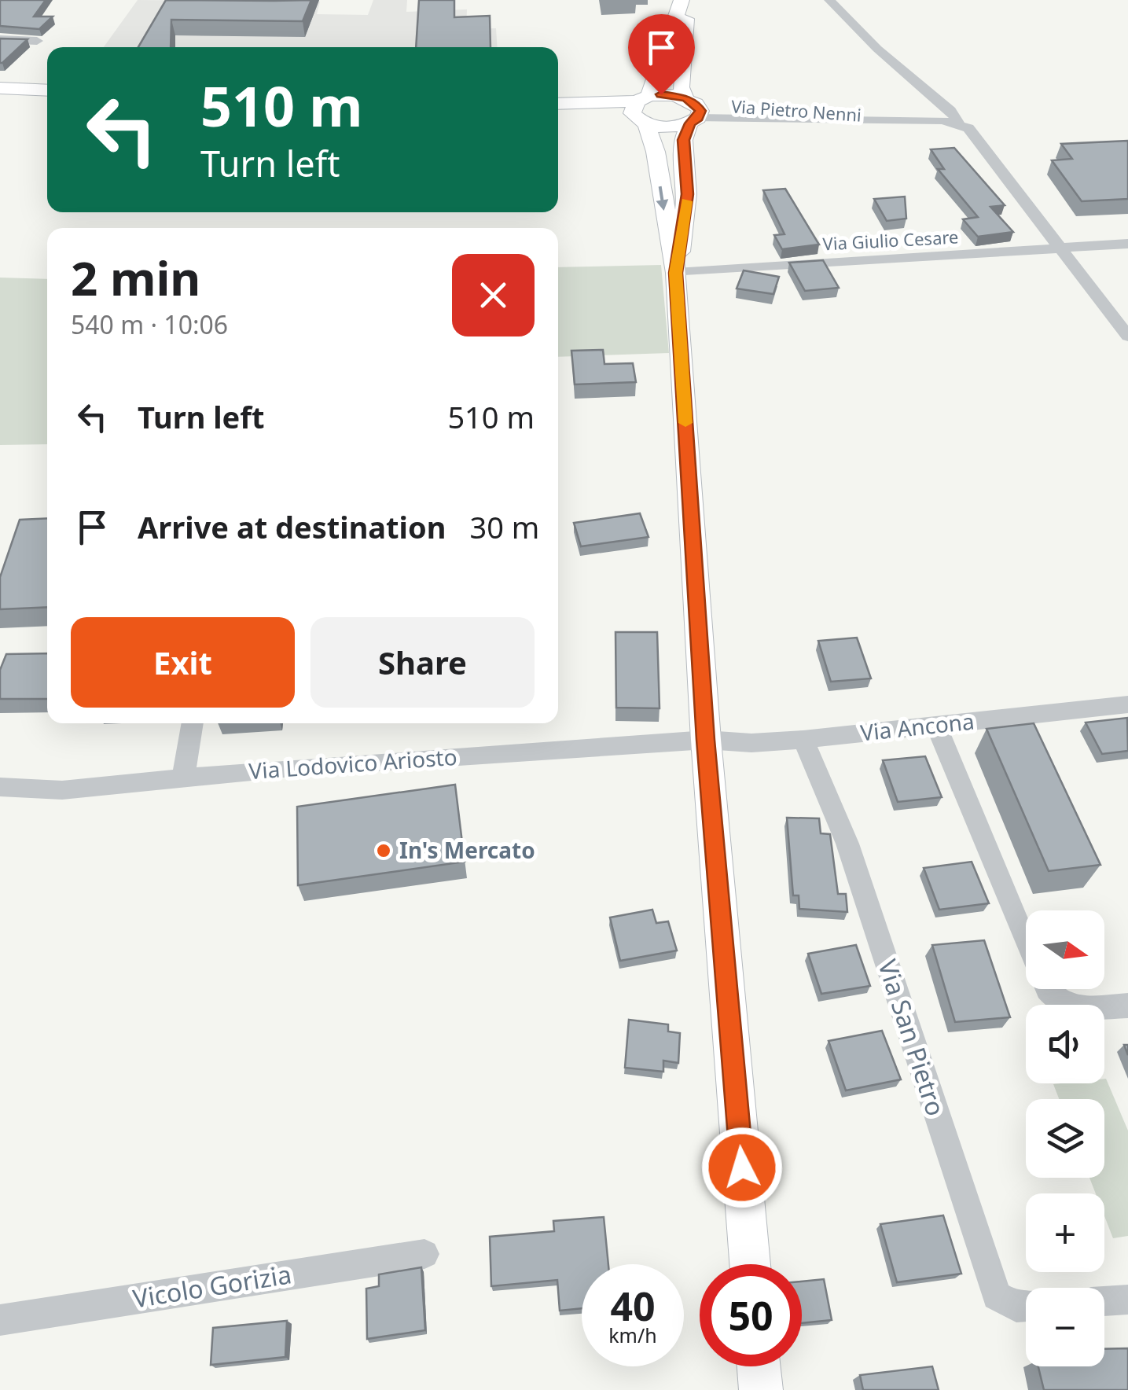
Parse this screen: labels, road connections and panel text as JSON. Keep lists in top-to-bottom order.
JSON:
{
  "streets": {
    "street": [
      "Via Pietro Nenni",
      "Via Giulio Cesare",
      "Via Ancona",
      "Via Lodovico Ariosto",
      "Via San Pietro",
      "Vicolo Gorizia"
    ]
  },
  "crossings": [
    ["Via Ancona", "Via Lodovico Ariosto"],
    ["Via Ancona", "Via San Pietro"]
  ],
  "places": ["In's Mercato"],
  "north": "right",
  "page": {
    "turn": ["510 m", "Turn left"],
    "heading": ["2 min", "540 m · 10:06"],
    "list": [
      {
        "name": "Turn left",
        "value": "510 m"
      },
      {
        "name": "Arrive at destination",
        "value": "30 m"
      }
    ],
    "buttons": ["Exit", "Share"],
    "map_buttons": ["+", "−"],
    "speed": "40 km/h",
    "limit": "50"
  }
}
